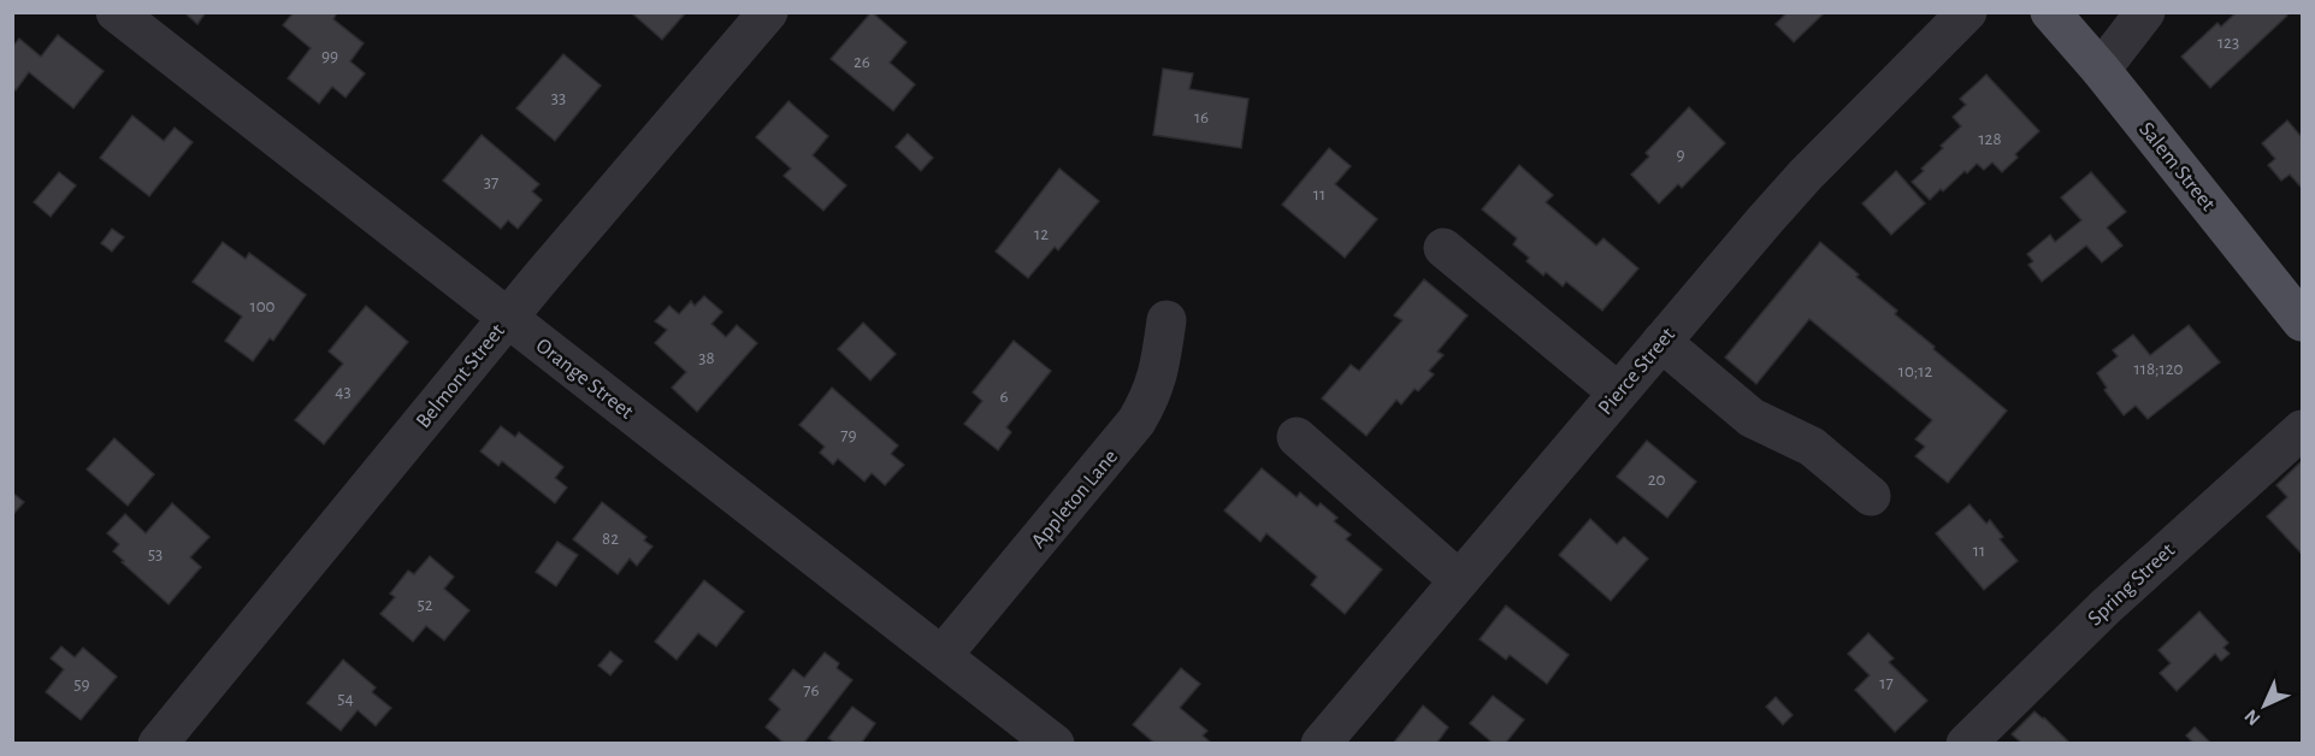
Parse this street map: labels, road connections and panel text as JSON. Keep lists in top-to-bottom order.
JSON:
{
  "streets": {
    "main road": ["Salem Street"],
    "street": [
      "Pierce Street",
      "Belmont Street",
      "Orange Street",
      "Appleton Lane",
      "Spring Street"
    ]
  },
  "crossings": [
    ["Belmont Street", "Orange Street"],
    ["Orange Street", "Appleton Lane"]
  ],
  "house_numbers": [
    "123",
    "99",
    "26",
    "33",
    "16",
    "128",
    "9",
    "37",
    "11",
    "12",
    "100",
    "38",
    "118;120",
    "10;12",
    "43",
    "6",
    "79",
    "20",
    "82",
    "11",
    "53",
    "52",
    "17",
    "59",
    "76",
    "54"
  ],
  "north": "bottom left"
}
